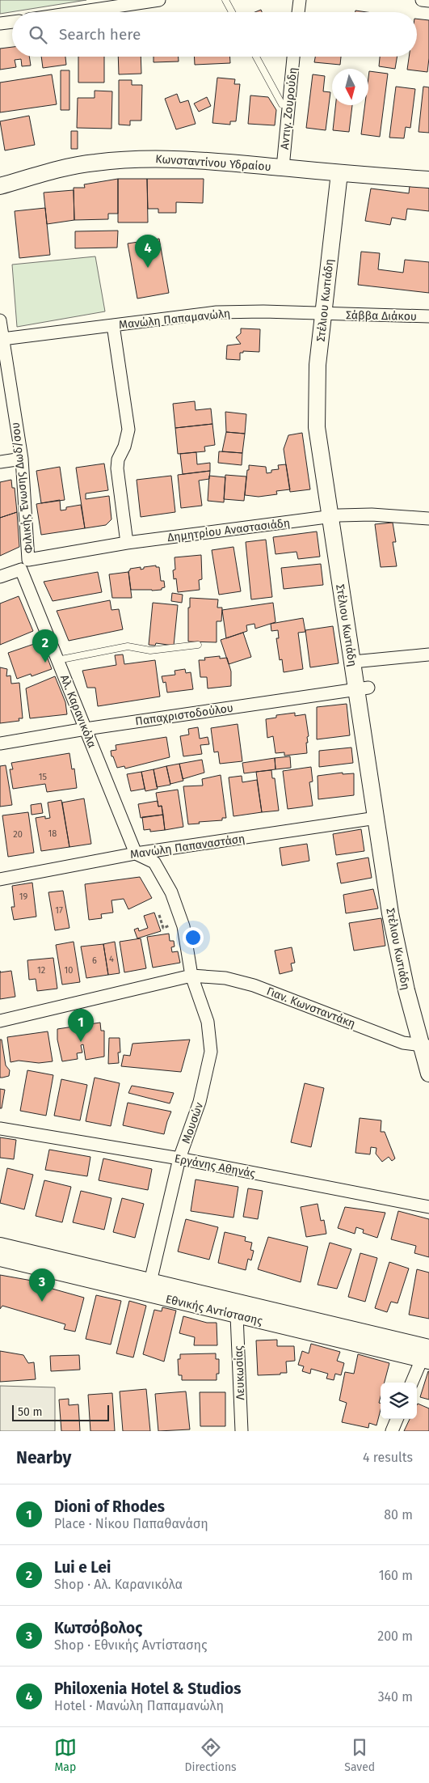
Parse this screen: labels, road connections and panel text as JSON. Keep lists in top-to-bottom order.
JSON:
{
  "streets": {
    "street": [
      "Αντιγ. Ζουρούδη",
      "Κωνσταντίνου Υδραίου",
      "Στέλιου Κωτιάδη",
      "Σάββα Διάκου",
      "Μανώλη Παπαμανώλη",
      "Φιλικής Ένωσης Δωδ/σου",
      "Δημητρίου Αναστασιάδη",
      "Αλ. Καρανικόλα",
      "Παπαχριστοδούλου",
      "Μανώλη Παπαναστάση",
      "Γιαν. Κωνσταντάκη",
      "Μουσών",
      "Εργάνης Αθηνάς",
      "Εθνικής Αντίστασης",
      "Λευκωσίας"
    ]
  },
  "crossings": [
    ["Αντιγ. Ζουρούδη", "Κωνσταντίνου Υδραίου"],
    ["Κωνσταντίνου Υδραίου", "Στέλιου Κωτιάδη"],
    ["Στέλιου Κωτιάδη", "Σάββα Διάκου"],
    ["Στέλιου Κωτιάδη", "Μανώλη Παπαμανώλη"],
    ["Στέλιου Κωτιάδη", "Δημητρίου Αναστασιάδη"],
    ["Στέλιου Κωτιάδη", "Παπαχριστοδούλου"],
    ["Στέλιου Κωτιάδη", "Μανώλη Παπαναστάση"],
    ["Στέλιου Κωτιάδη", "Γιαν. Κωνσταντάκη"],
    ["Σάββα Διάκου", "Μανώλη Παπαμανώλη"],
    ["Μανώλη Παπαμανώλη", "Φιλικής Ένωσης Δωδ/σου"],
    ["Μανώλη Παπαμανώλη", "Δημητρίου Αναστασιάδη"],
    ["Φιλικής Ένωσης Δωδ/σου", "Δημητρίου Αναστασιάδη"],
    ["Φιλικής Ένωσης Δωδ/σου", "Αλ. Καρανικόλα"],
    ["Δημητρίου Αναστασιάδη", "Αλ. Καρανικόλα"],
    ["Αλ. Καρανικόλα", "Παπαχριστοδούλου"],
    ["Αλ. Καρανικόλα", "Μανώλη Παπαναστάση"],
    ["Αλ. Καρανικόλα", "Μουσών"],
    ["Μανώλη Παπαναστάση", "Μουσών"],
    ["Γιαν. Κωνσταντάκη", "Μουσών"],
    ["Μουσών", "Εργάνης Αθηνάς"],
    ["Μουσών", "Εθνικής Αντίστασης"],
    ["Εθνικής Αντίστασης", "Λευκωσίας"]
  ],
  "house_numbers": [
    "15",
    "18",
    "20",
    "19",
    "17",
    "4",
    "6",
    "12",
    "10"
  ],
  "scale_bar": "50 m",
  "north": "bottom",
  "page": {
    "search": "Search here",
    "pins": [
      "4",
      "2",
      "1",
      "3"
    ],
    "scale": "50 m",
    "heading": ["Nearby", "4 results"],
    "list": [
      {
        "mark": "1",
        "name": "Dioni of Rhodes",
        "note": "Place · Νίκου Παπαθανάση",
        "value": "80 m"
      },
      {
        "mark": "2",
        "name": "Lui e Lei",
        "note": "Shop · Αλ. Καρανικόλα",
        "value": "160 m"
      },
      {
        "mark": "3",
        "name": "Κωτσόβολος",
        "note": "Shop · Εθνικής Αντίστασης",
        "value": "200 m"
      },
      {
        "mark": "4",
        "name": "Philoxenia Hotel & Studios",
        "note": "Hotel · Μανώλη Παπαμανώλη",
        "value": "340 m"
      }
    ],
    "nav": ["Map", "Directions", "Saved"]
  }
}
